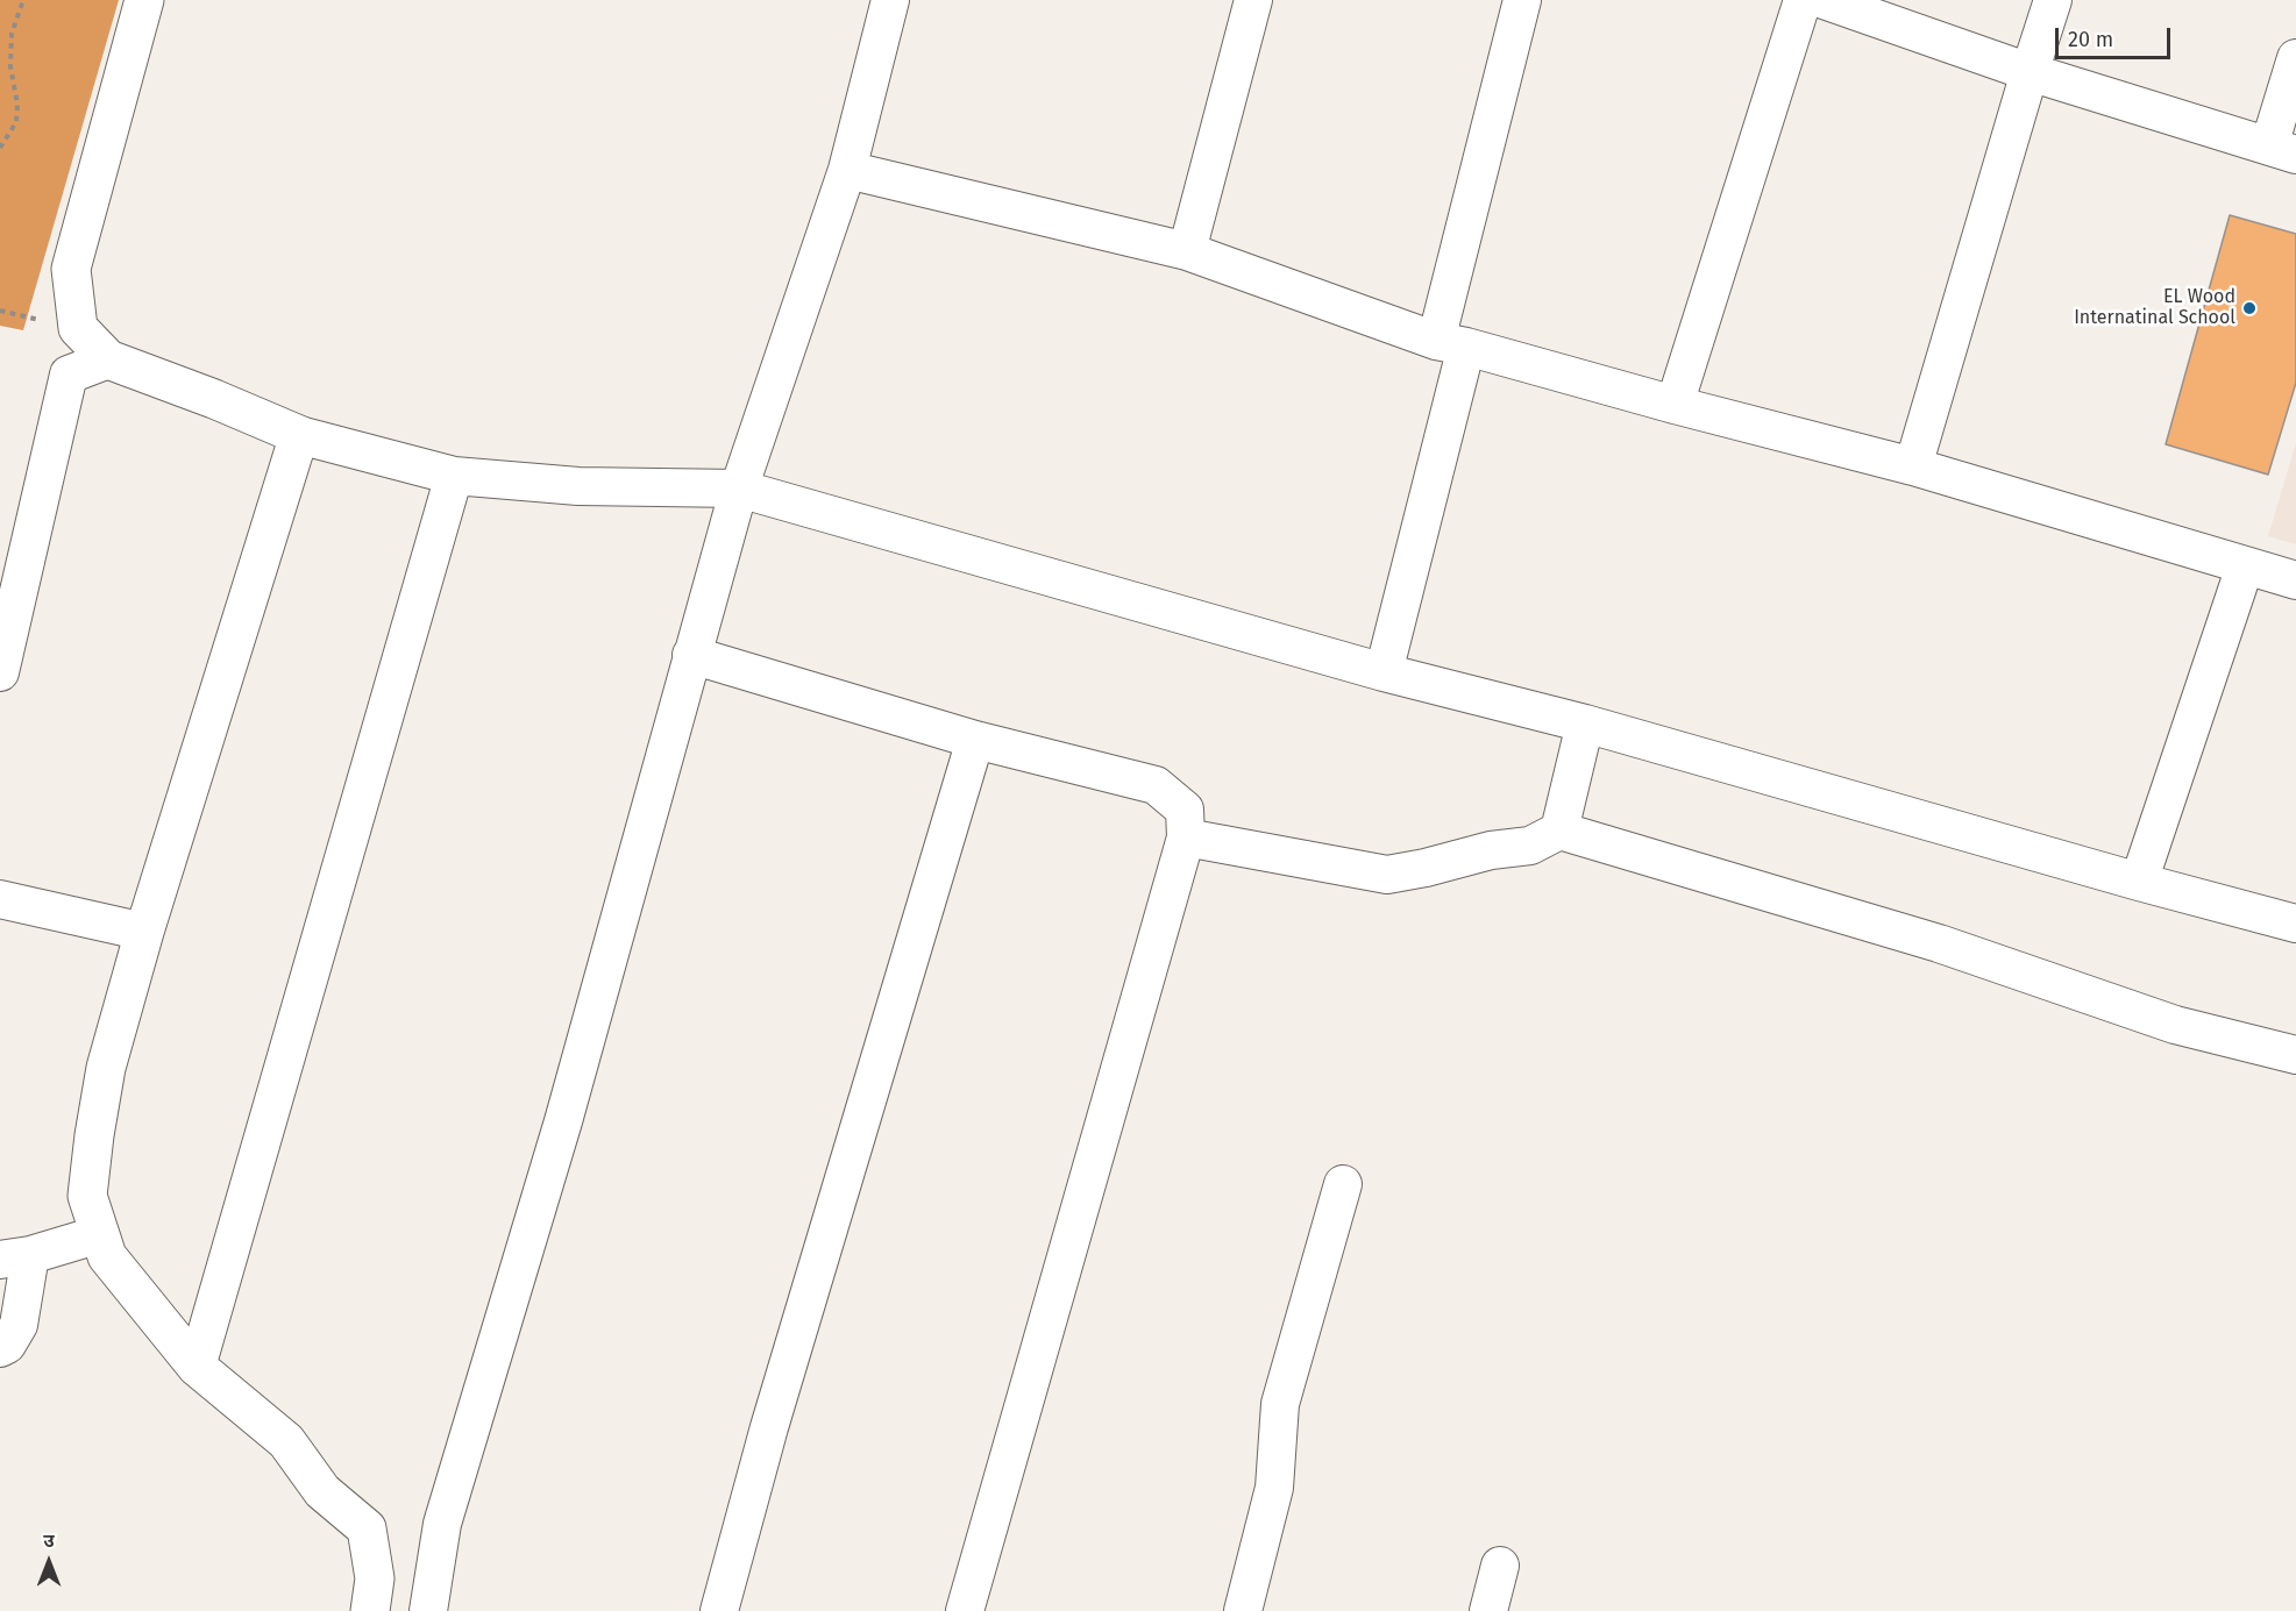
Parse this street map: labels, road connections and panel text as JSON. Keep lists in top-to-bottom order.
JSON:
{
  "places": ["EL Wood Internatinal School"],
  "scale_bar": "20 m",
  "north": "top"
}
